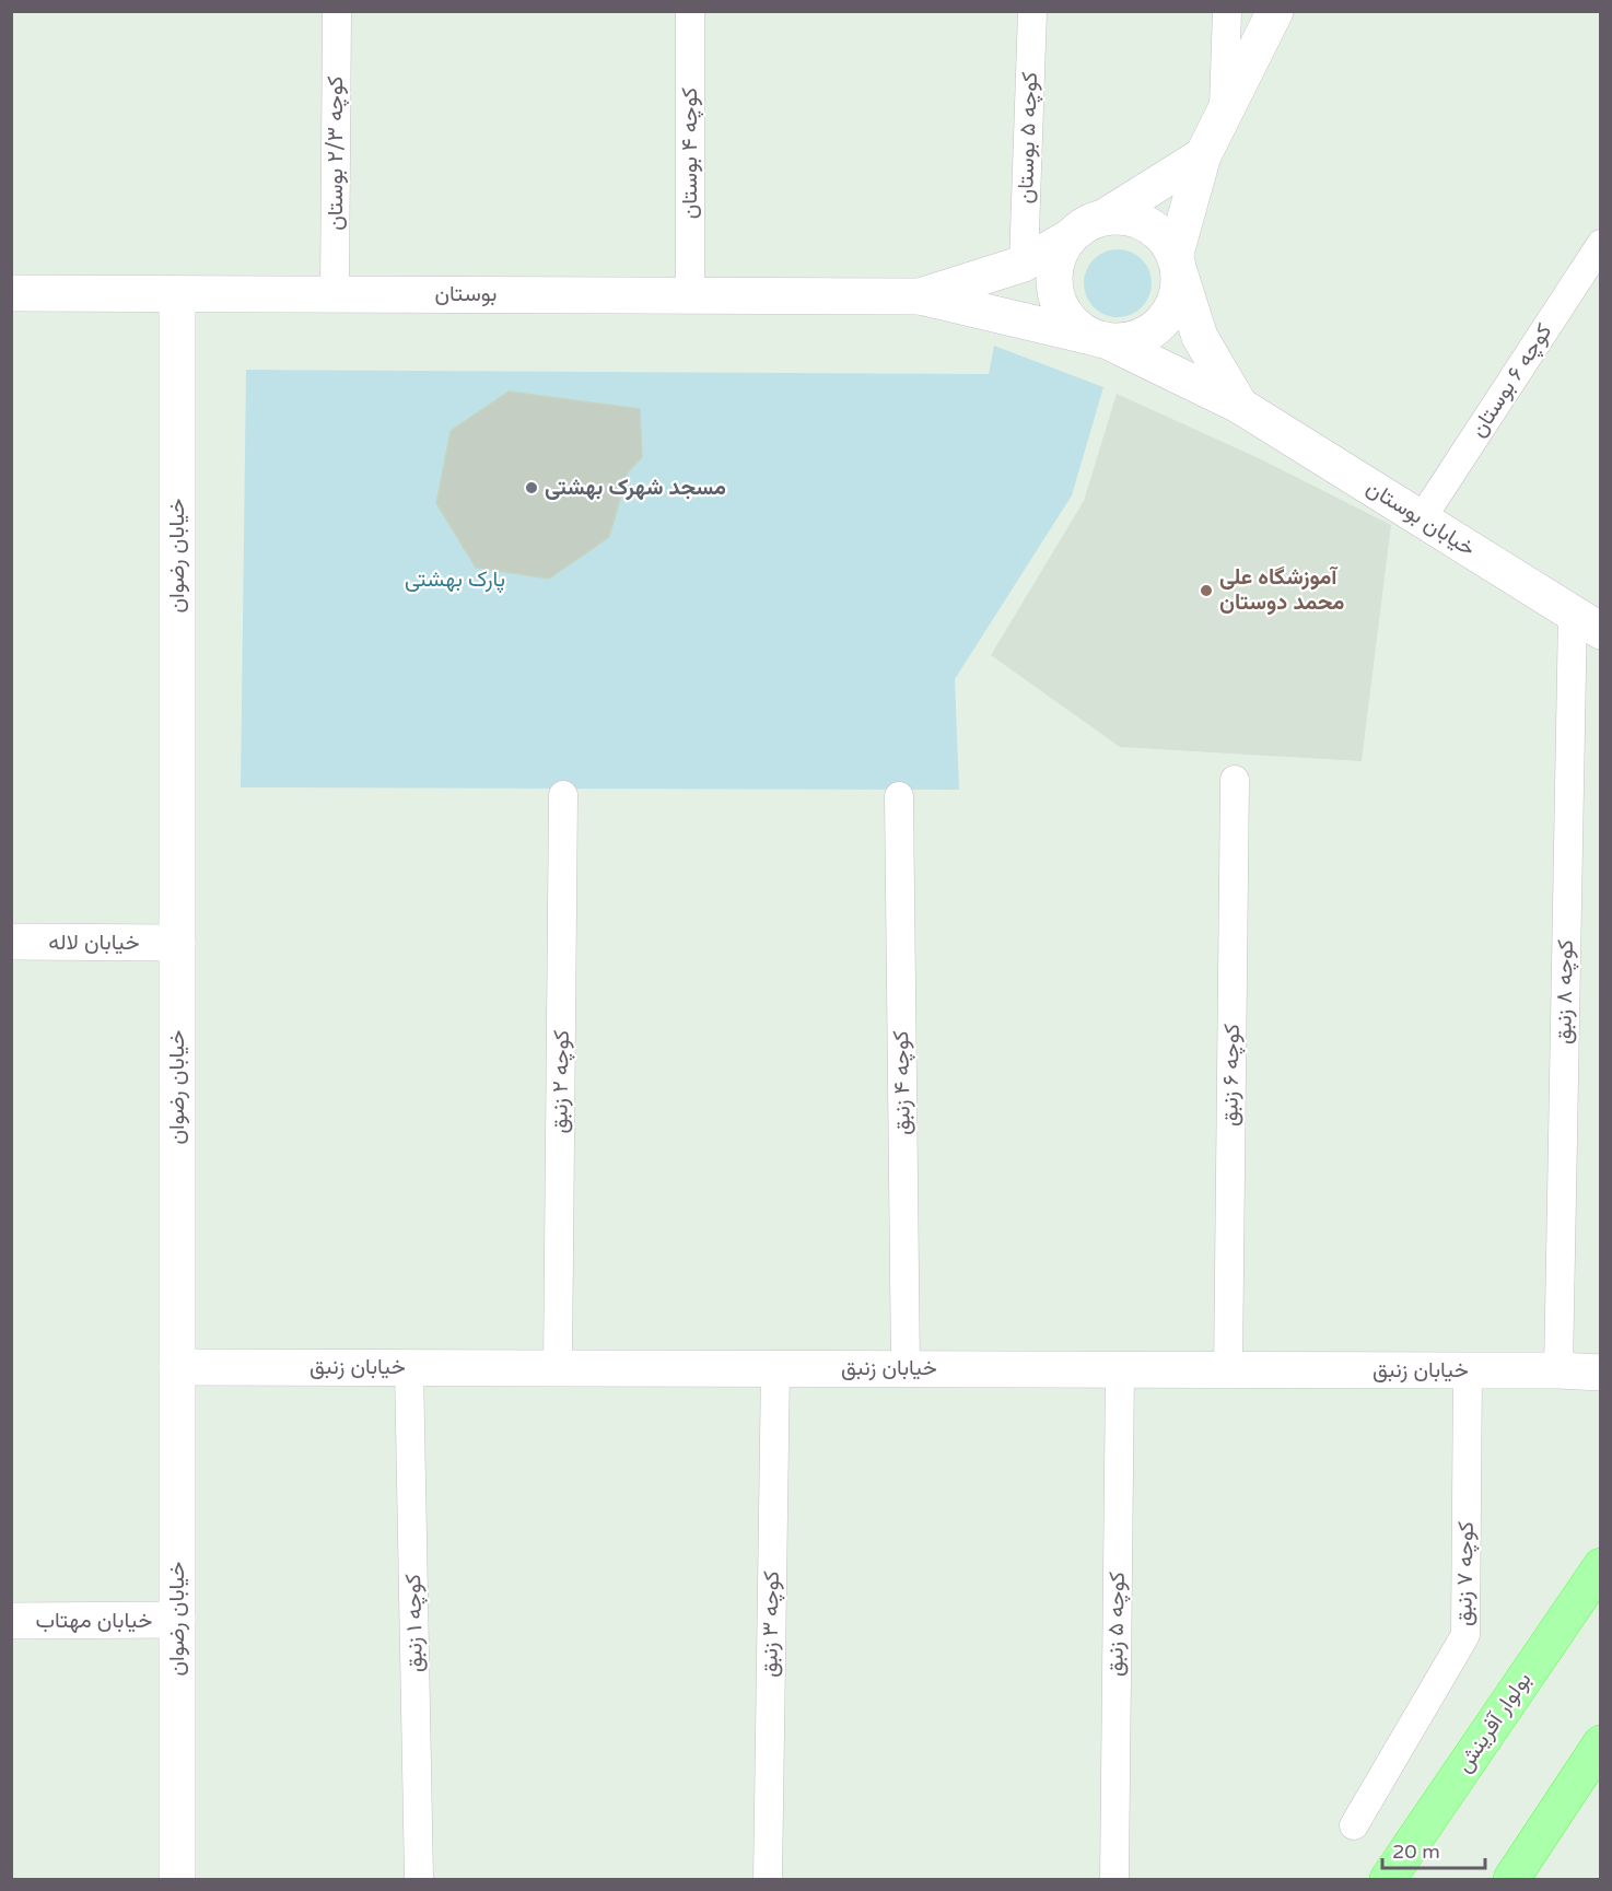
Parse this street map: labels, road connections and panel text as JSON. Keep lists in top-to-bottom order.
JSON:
{
  "streets": {
    "main road": ["بولوار آفرینش"],
    "street": [
      "کوچه ۵ بوستان",
      "کوچه ۲/۳ بوستان",
      "کوچه ۴ بوستان",
      "بوستان",
      "کوچه ۶ بوستان",
      "خیابان بوستان",
      "خیابان رضوان",
      "خیابان لاله",
      "کوچه ۸ زنبق",
      "کوچه ۶ زنبق",
      "کوچه ۲ زنبق",
      "کوچه ۴ زنبق",
      "خیابان زنبق",
      "کوچه ۷ زنبق",
      "خیابان مهتاب",
      "کوچه ۱ زنبق",
      "کوچه ۳ زنبق",
      "کوچه ۵ زنبق"
    ]
  },
  "crossings": [
    ["کوچه ۲/۳ بوستان", "بوستان"],
    ["کوچه ۴ بوستان", "بوستان"],
    ["بوستان", "خیابان رضوان"],
    ["کوچه ۶ بوستان", "خیابان بوستان"],
    ["خیابان بوستان", "کوچه ۸ زنبق"],
    ["خیابان رضوان", "خیابان لاله"],
    ["خیابان رضوان", "خیابان زنبق"],
    ["خیابان رضوان", "خیابان مهتاب"],
    ["کوچه ۸ زنبق", "خیابان زنبق"],
    ["کوچه ۶ زنبق", "خیابان زنبق"],
    ["کوچه ۲ زنبق", "خیابان زنبق"],
    ["کوچه ۴ زنبق", "خیابان زنبق"],
    ["خیابان زنبق", "کوچه ۷ زنبق"],
    ["خیابان زنبق", "کوچه ۱ زنبق"],
    ["خیابان زنبق", "کوچه ۳ زنبق"],
    ["خیابان زنبق", "کوچه ۵ زنبق"]
  ],
  "parks": ["پارک بهشتی"],
  "places": ["مسجد شهرک بهشتی", "آموزشگاه علی محمد دوستان"],
  "scale_bar": "20 m"
}
